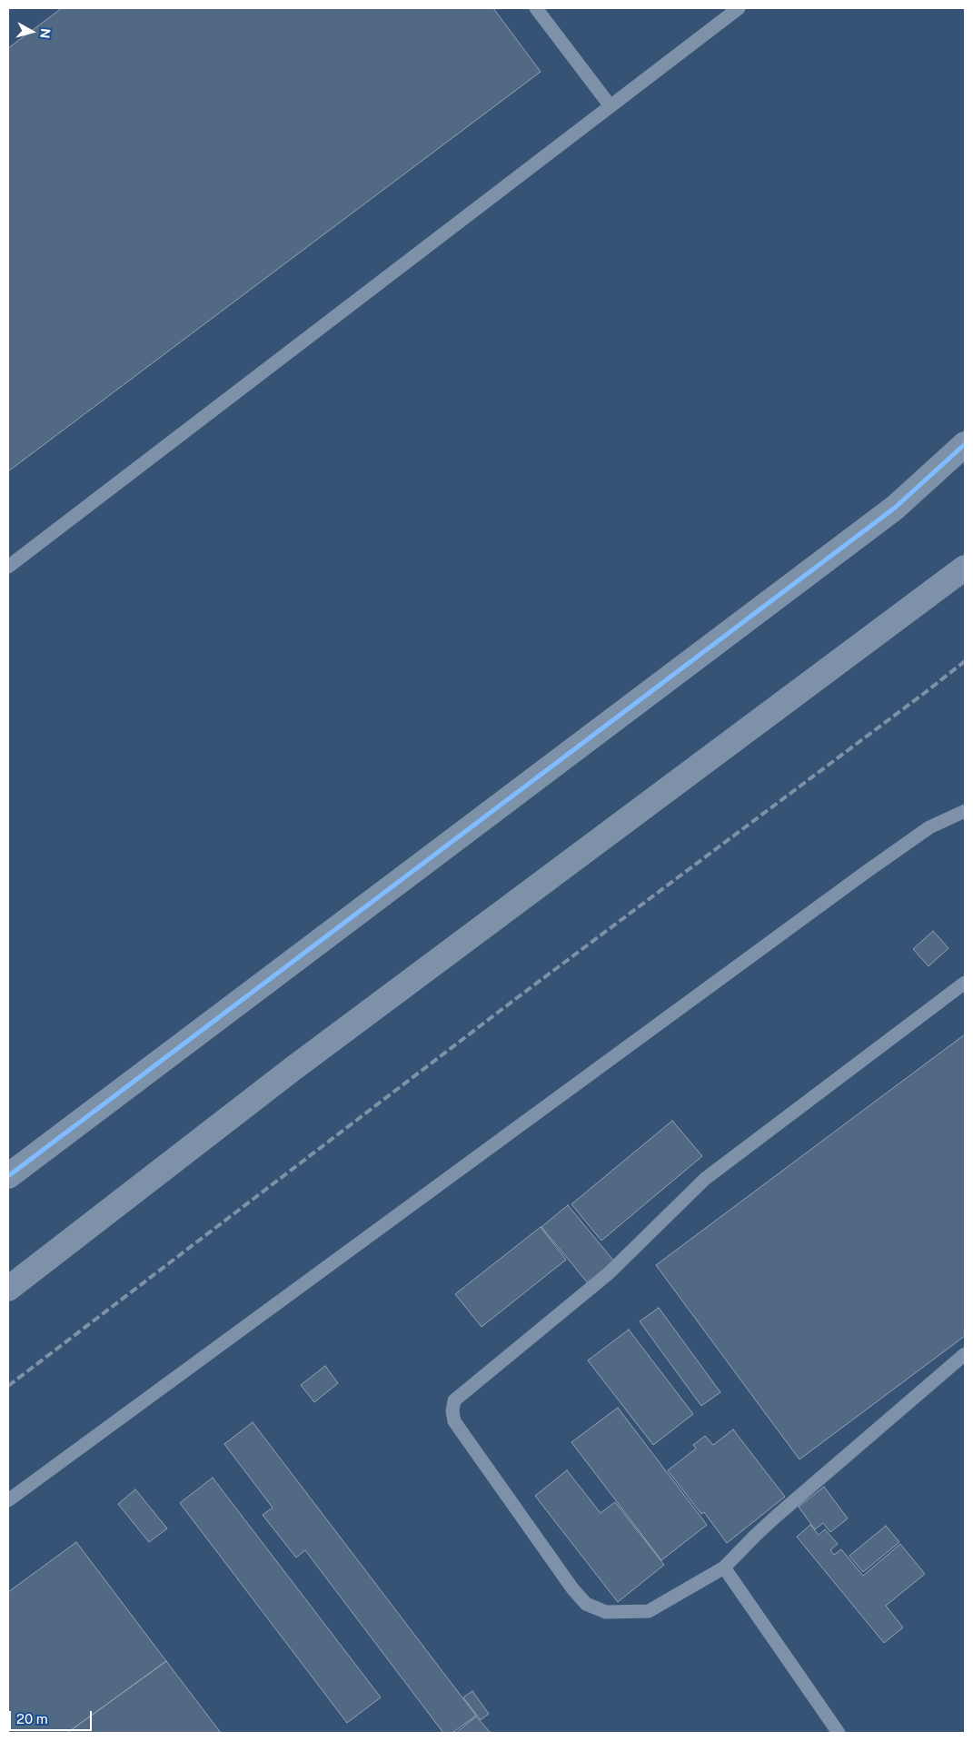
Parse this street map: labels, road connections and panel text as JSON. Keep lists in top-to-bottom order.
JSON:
{
  "scale_bar": "20 m",
  "north": "right"
}
